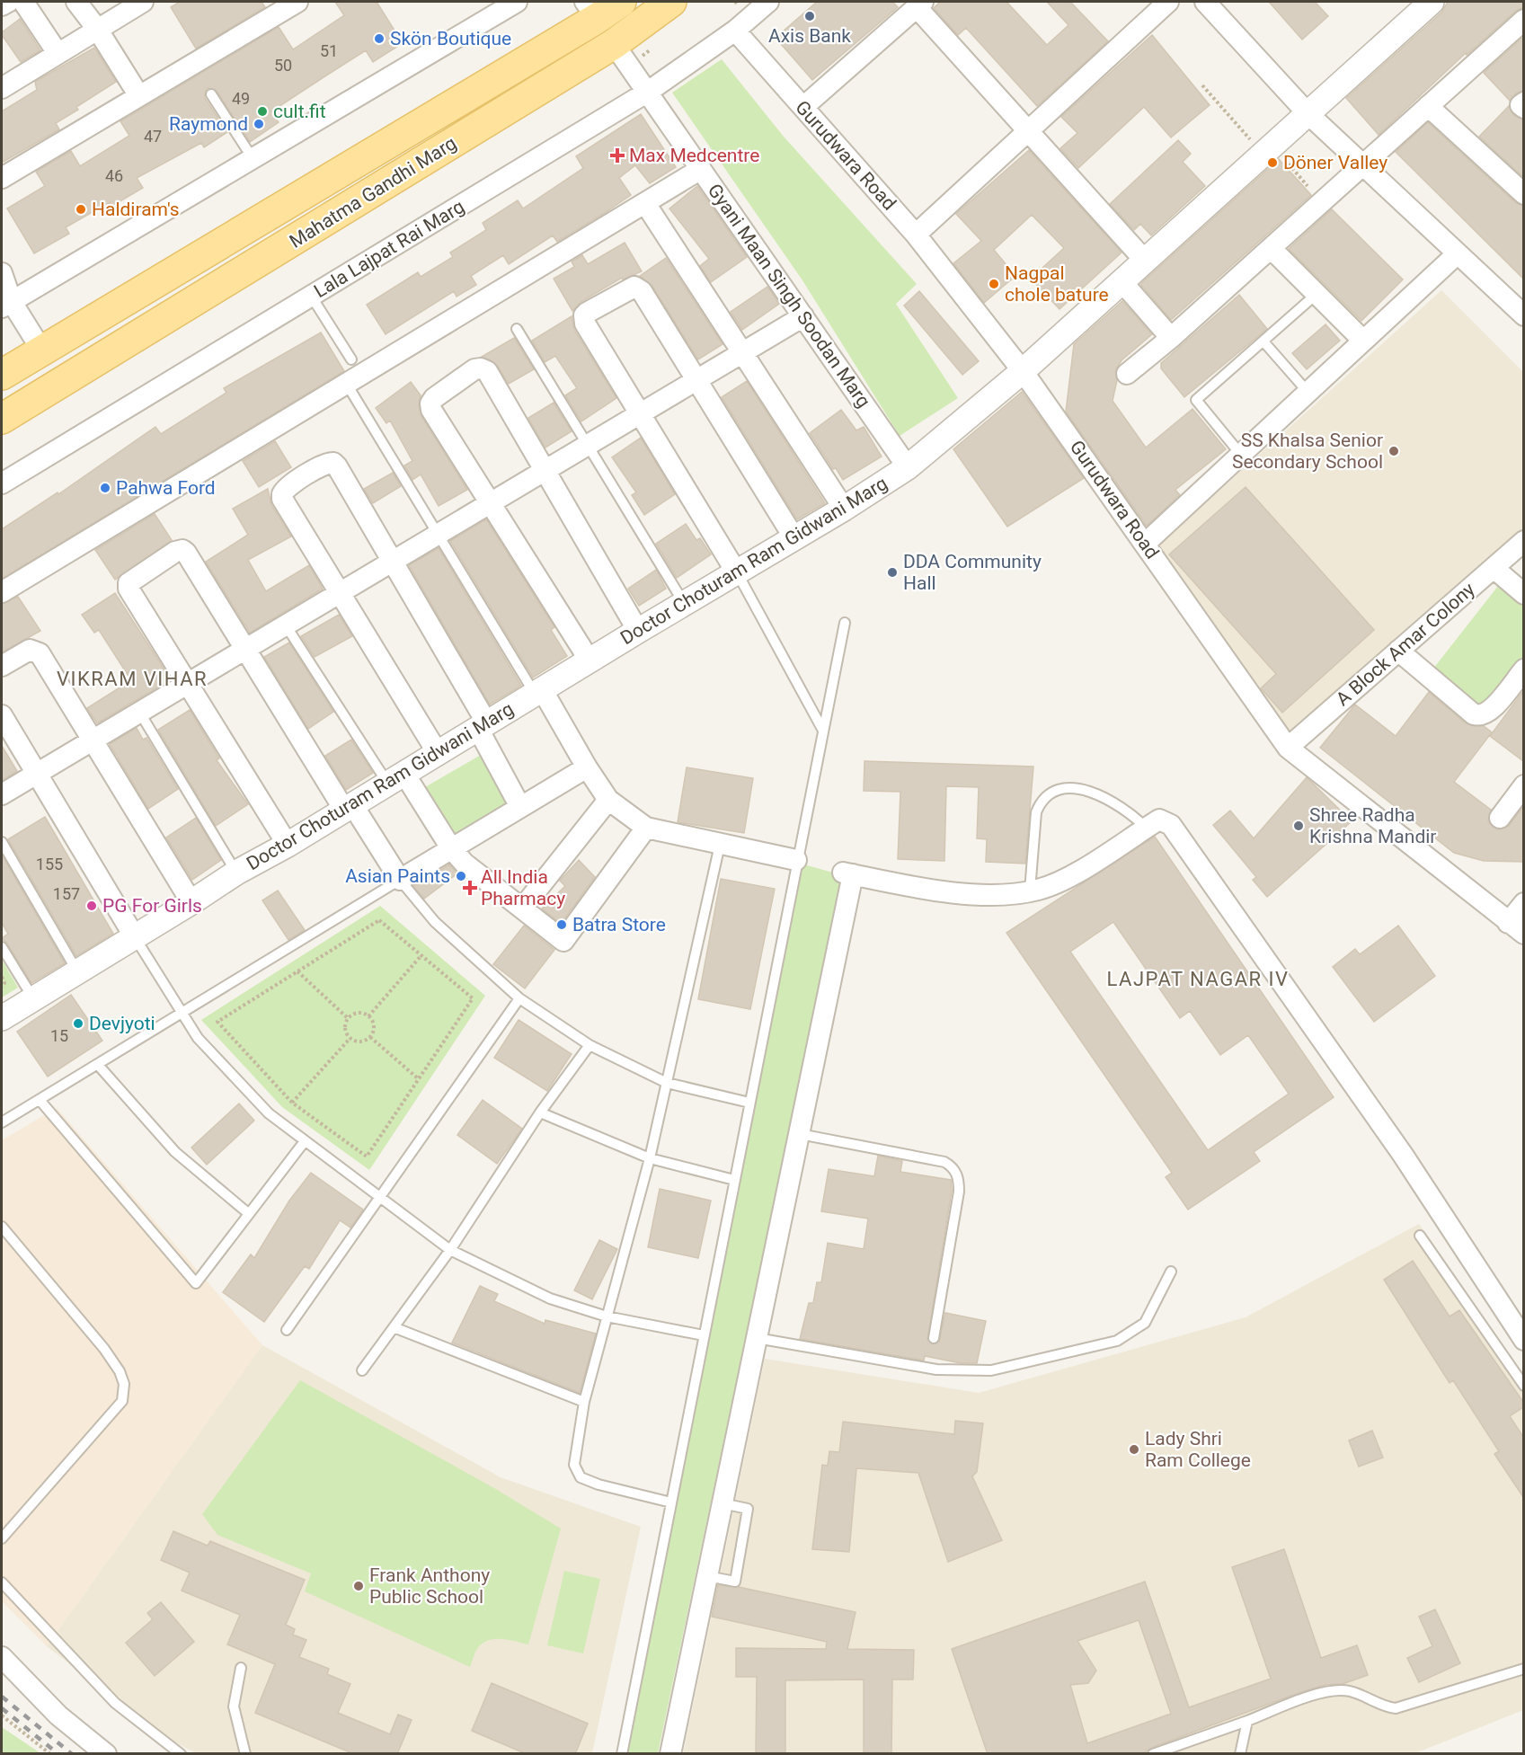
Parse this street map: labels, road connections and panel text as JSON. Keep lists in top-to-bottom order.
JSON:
{
  "streets": {
    "main road": ["Mahatma Gandhi Marg"],
    "street": [
      "Gurudwara Road",
      "Lala Lajpat Rai Marg",
      "Gyani Maan Singh Soodan Marg",
      "Doctor Choturam Ram Gidwani Marg",
      "A Block Amar Colony"
    ]
  },
  "crossings": [
    ["Gurudwara Road", "Lala Lajpat Rai Marg"],
    ["Gurudwara Road", "Doctor Choturam Ram Gidwani Marg"],
    ["Gurudwara Road", "A Block Amar Colony"],
    ["Mahatma Gandhi Marg", "Gyani Maan Singh Soodan Marg"],
    ["Lala Lajpat Rai Marg", "Gyani Maan Singh Soodan Marg"],
    ["Gyani Maan Singh Soodan Marg", "Doctor Choturam Ram Gidwani Marg"]
  ],
  "districts": ["VIKRAM VIHAR", "LAJPAT NAGAR IV"],
  "places": {
    "other": [
      "Axis Bank",
      "Skön Boutique",
      "cult.fit",
      "Raymond",
      "Döner Valley",
      "Haldiram's",
      "Nagpal chole bature",
      "SS Khalsa Senior Secondary School",
      "Pahwa Ford",
      "DDA Community Hall",
      "Shree Radha Krishna Mandir",
      "Asian Paints",
      "PG For Girls",
      "Batra Store",
      "Devjyoti",
      "Lady Shri Ram College",
      "Frank Anthony Public School"
    ],
    "health": ["Max Medcentre", "All India Pharmacy"]
  },
  "house_numbers": [
    "51",
    "50",
    "49",
    "47",
    "46",
    "155",
    "157",
    "15"
  ]
}
